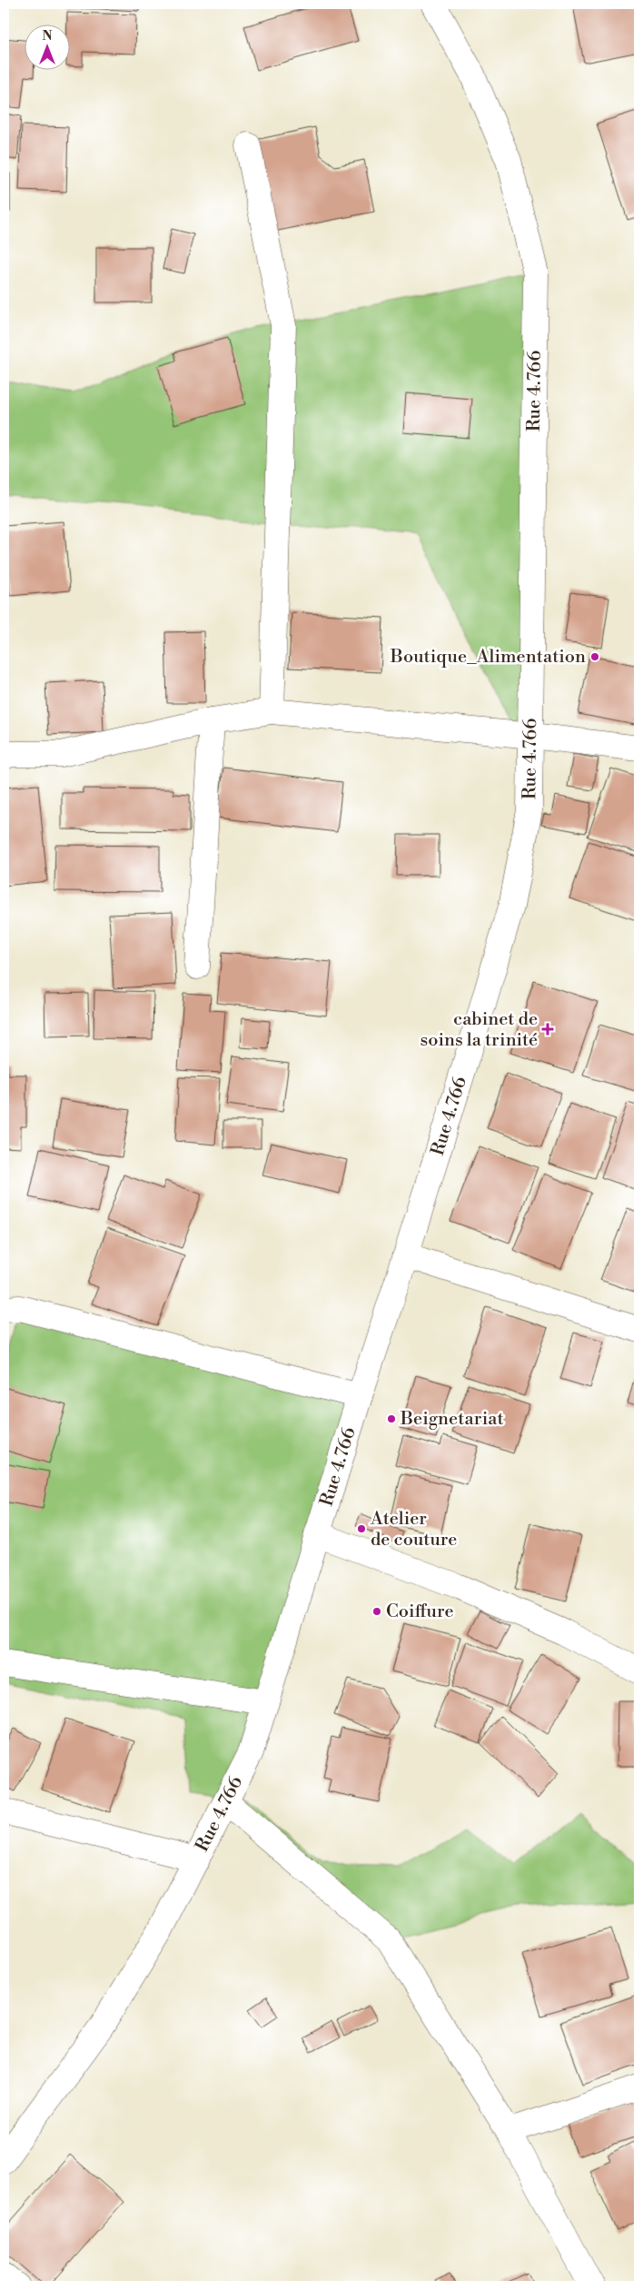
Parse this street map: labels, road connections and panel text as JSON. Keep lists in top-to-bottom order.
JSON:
{
  "streets": {
    "street": ["Rue 4.766"]
  },
  "places": {
    "other": [
      "Boutique_Alimentation",
      "Beignetariat",
      "Atelier de couture",
      "Coiffure"
    ],
    "health": ["cabinet de soins la trinité"]
  },
  "north": "top"
}
